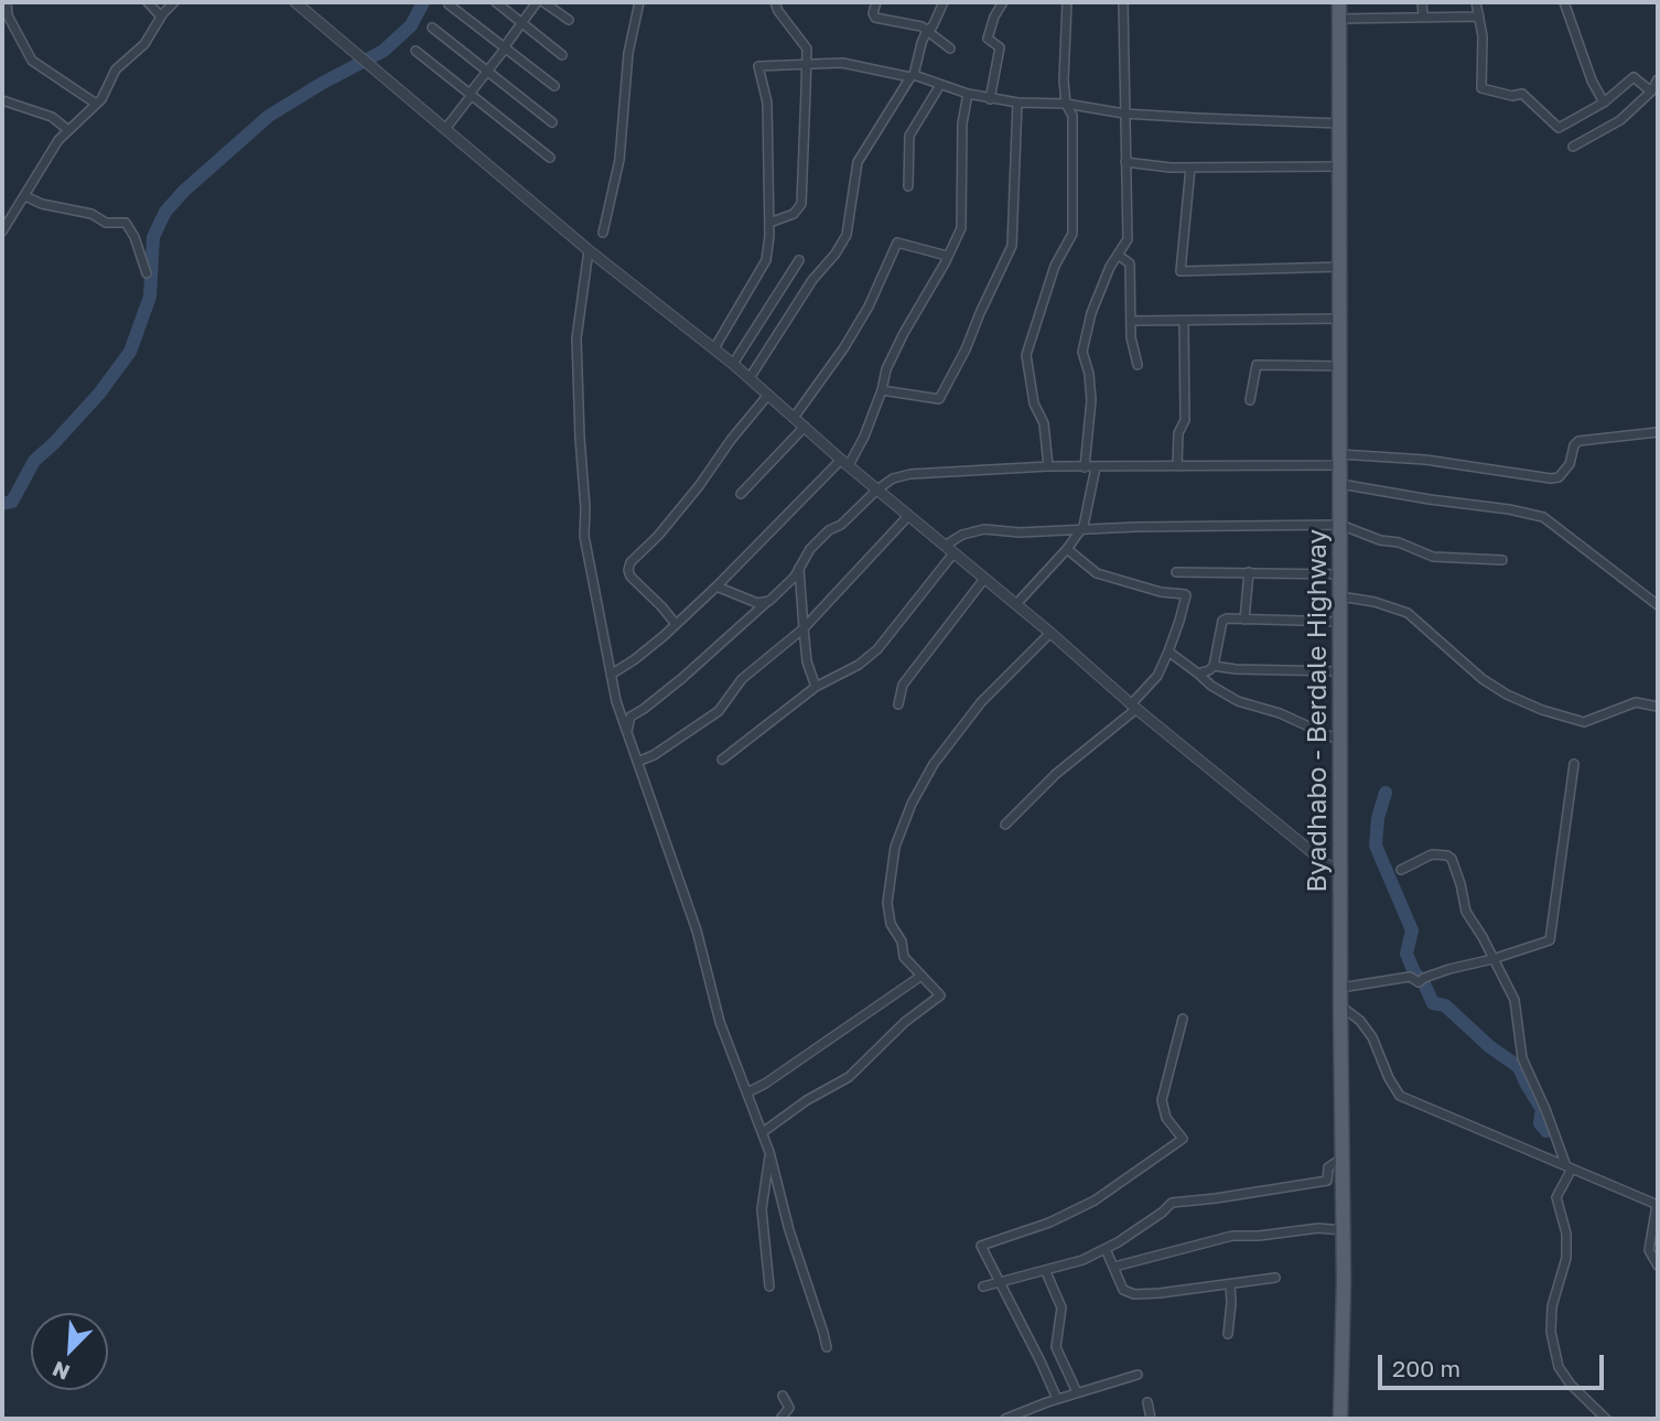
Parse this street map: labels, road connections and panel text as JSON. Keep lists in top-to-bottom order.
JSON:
{
  "streets": {
    "main road": ["Byadhabo - Berdale Highway"]
  },
  "scale_bar": "200 m",
  "north": "bottom left"
}
